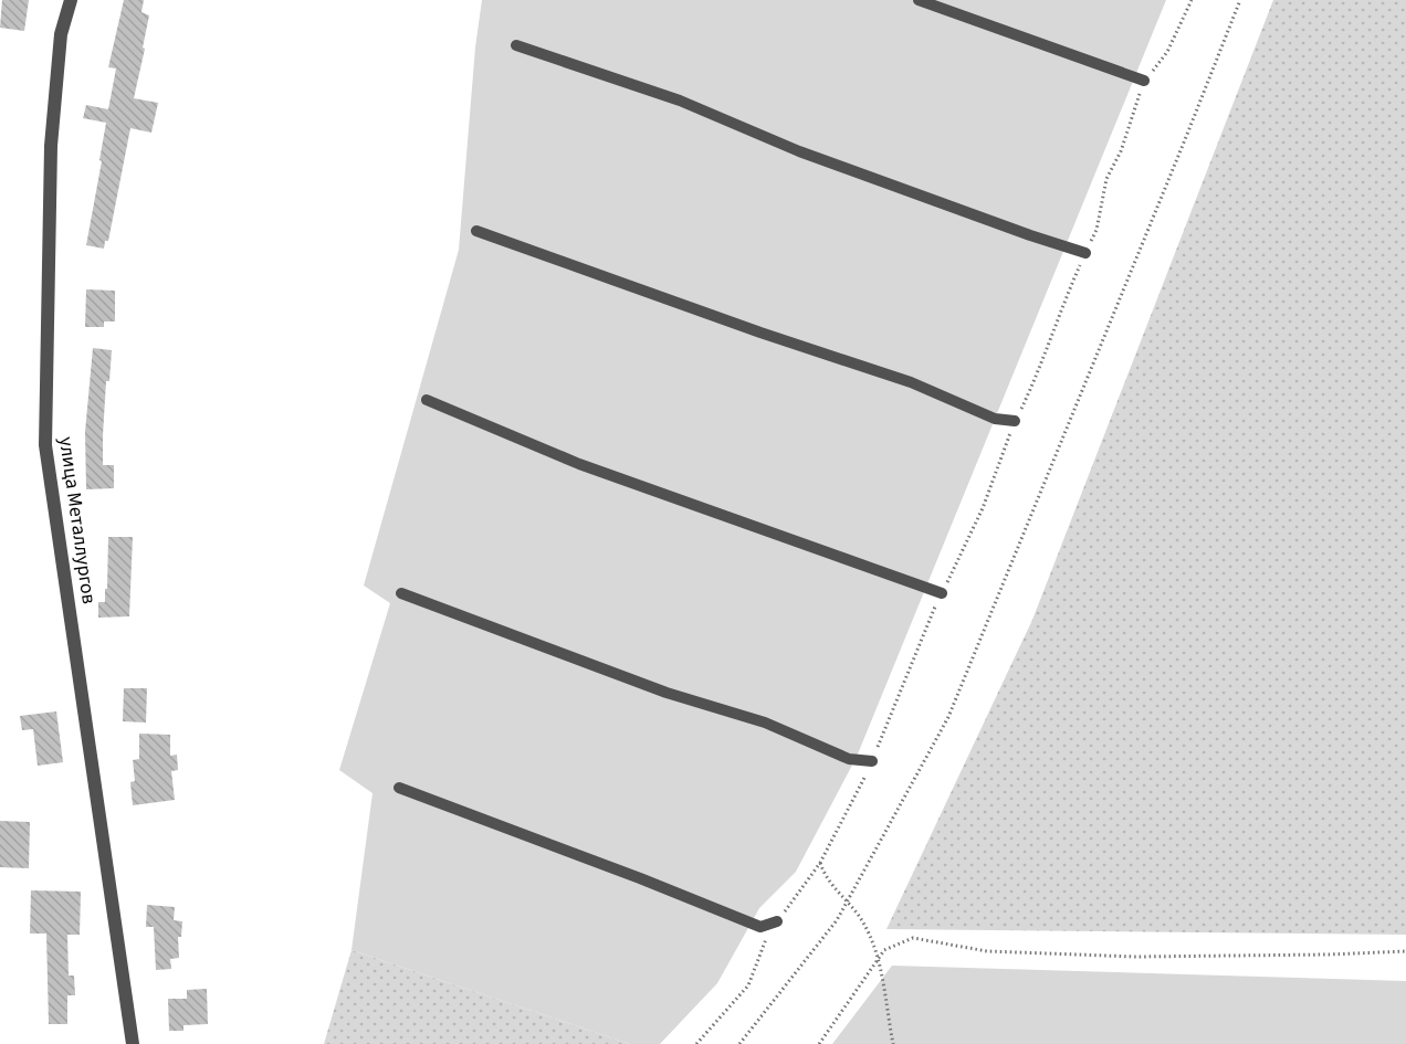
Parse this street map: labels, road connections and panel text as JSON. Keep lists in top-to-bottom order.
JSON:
{
  "streets": {
    "street": ["улица Металлургов"]
  }
}
